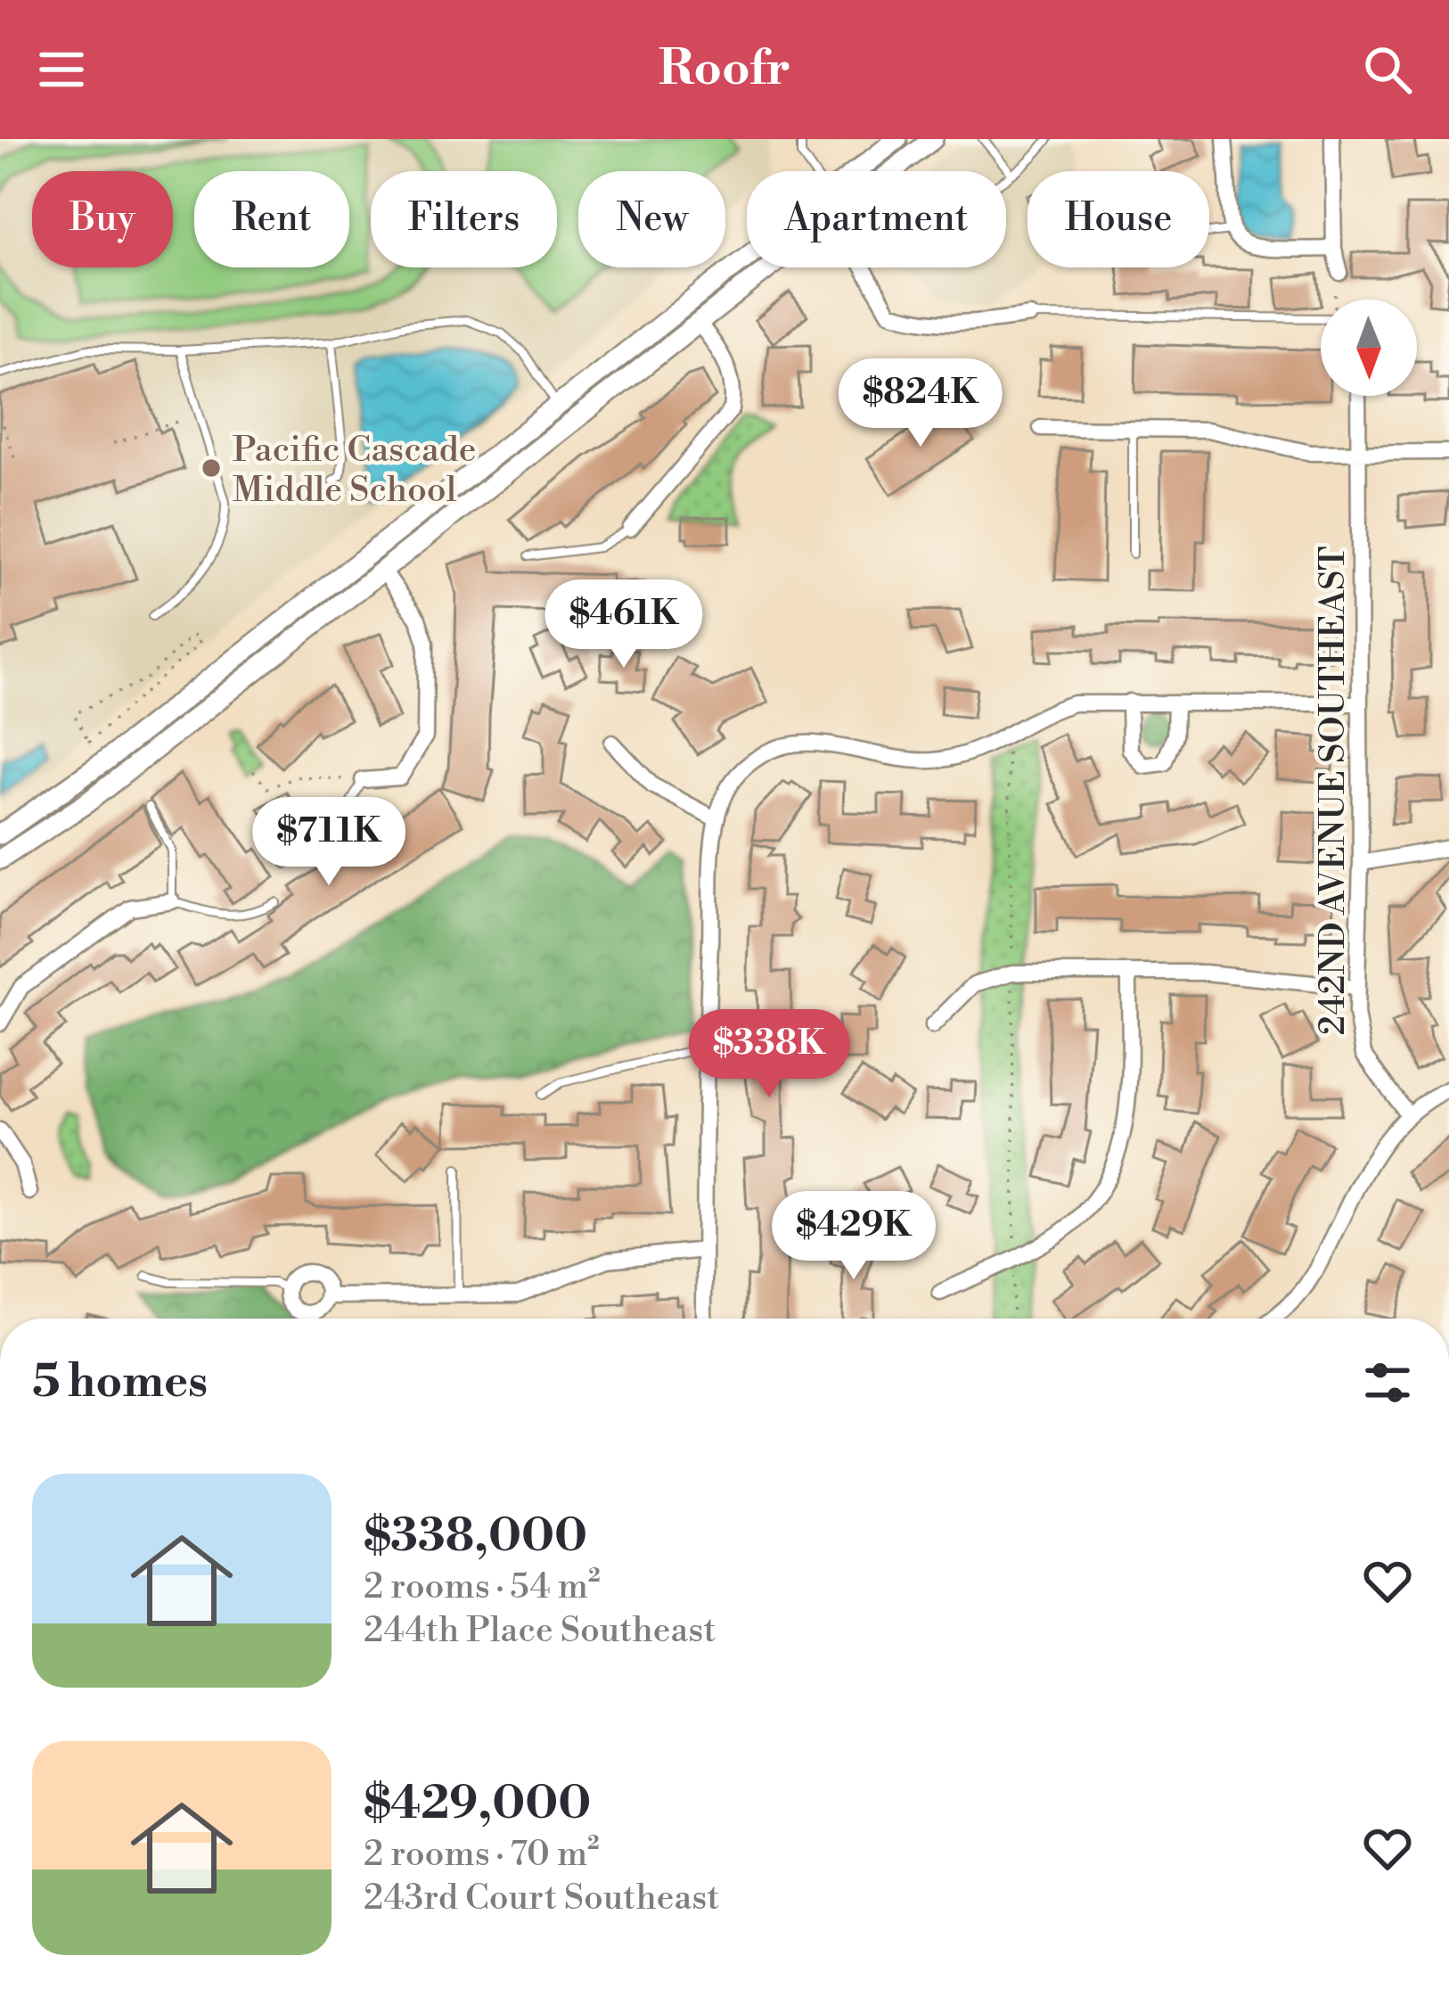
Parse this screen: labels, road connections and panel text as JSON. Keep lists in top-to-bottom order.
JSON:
{
  "streets": {
    "street": ["242ND AVENUE SOUTHEAST"]
  },
  "places": ["Pacific Cascade Middle School"],
  "north": "bottom",
  "page": {
    "header": "Roofr",
    "chip": [
      "Buy",
      "Rent",
      "Filters",
      "New",
      "Apartment",
      "House"
    ],
    "price": [
      "$824K",
      "$461K",
      "$711K",
      "$338K",
      "$429K"
    ],
    "heading": "5 homes",
    "list": [
      {
        "name": "$338,000",
        "note": "2 rooms · 54 m² · 244th Place Southeast"
      },
      {
        "name": "$429,000",
        "note": "2 rooms · 70 m² · 243rd Court Southeast"
      }
    ]
  }
}
